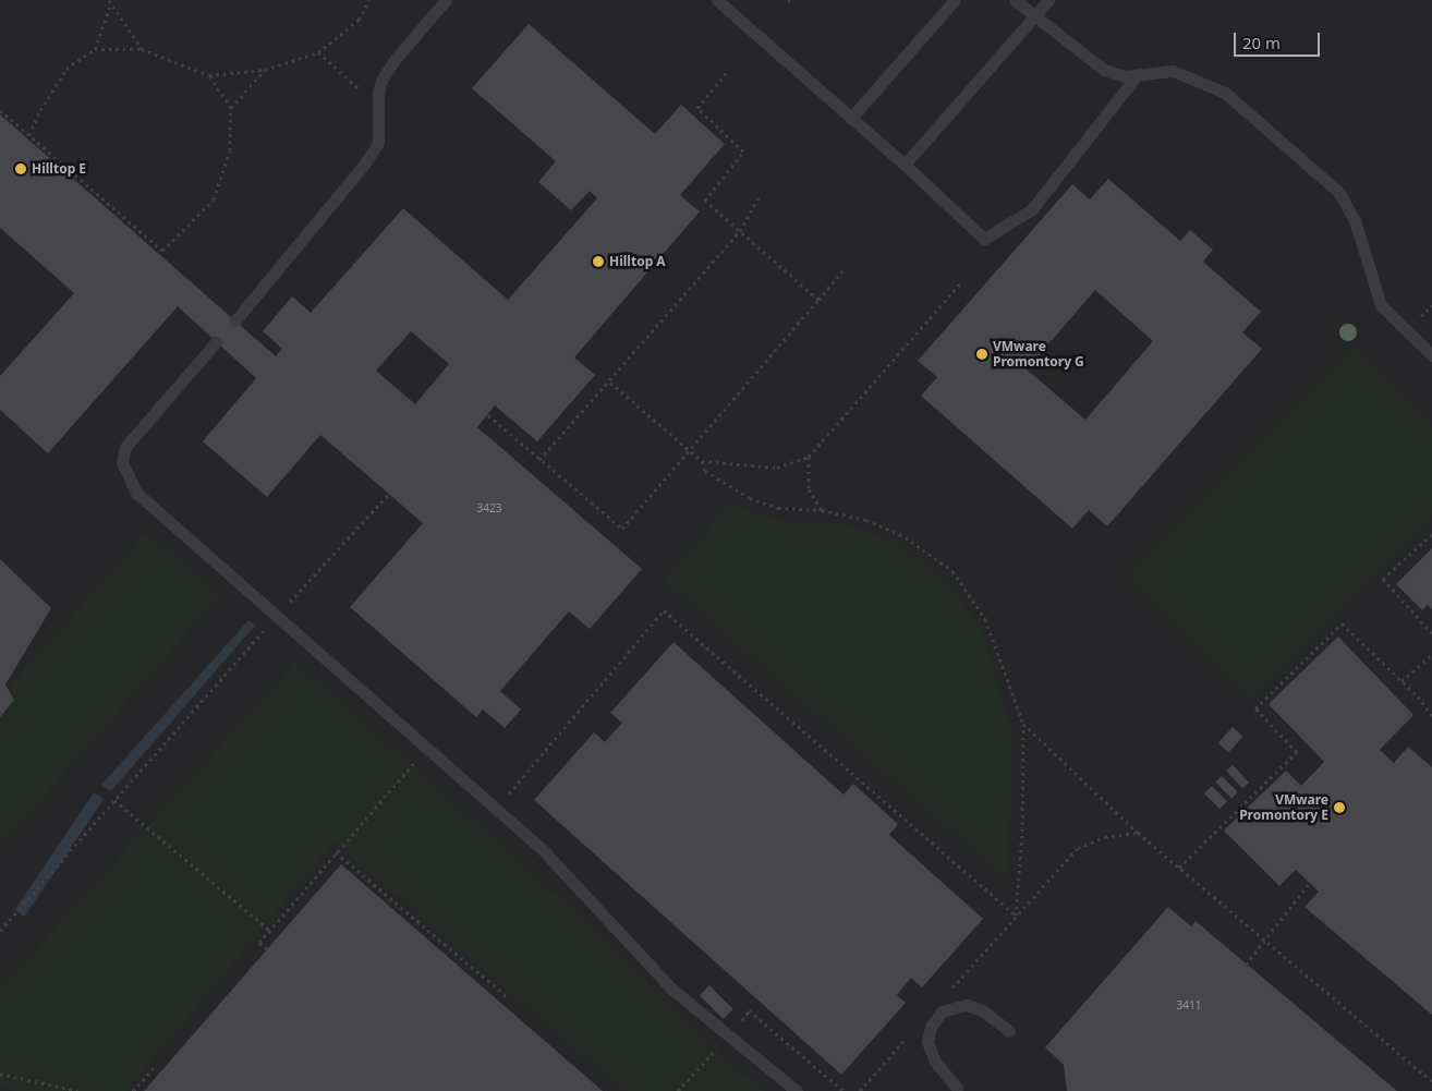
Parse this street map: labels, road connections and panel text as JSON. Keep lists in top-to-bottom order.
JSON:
{
  "places": [
    "Hilltop E",
    "Hilltop A",
    "VMware Promontory G",
    "VMware Promontory E"
  ],
  "house_numbers": ["3423", "3411"],
  "scale_bar": "20 m"
}
